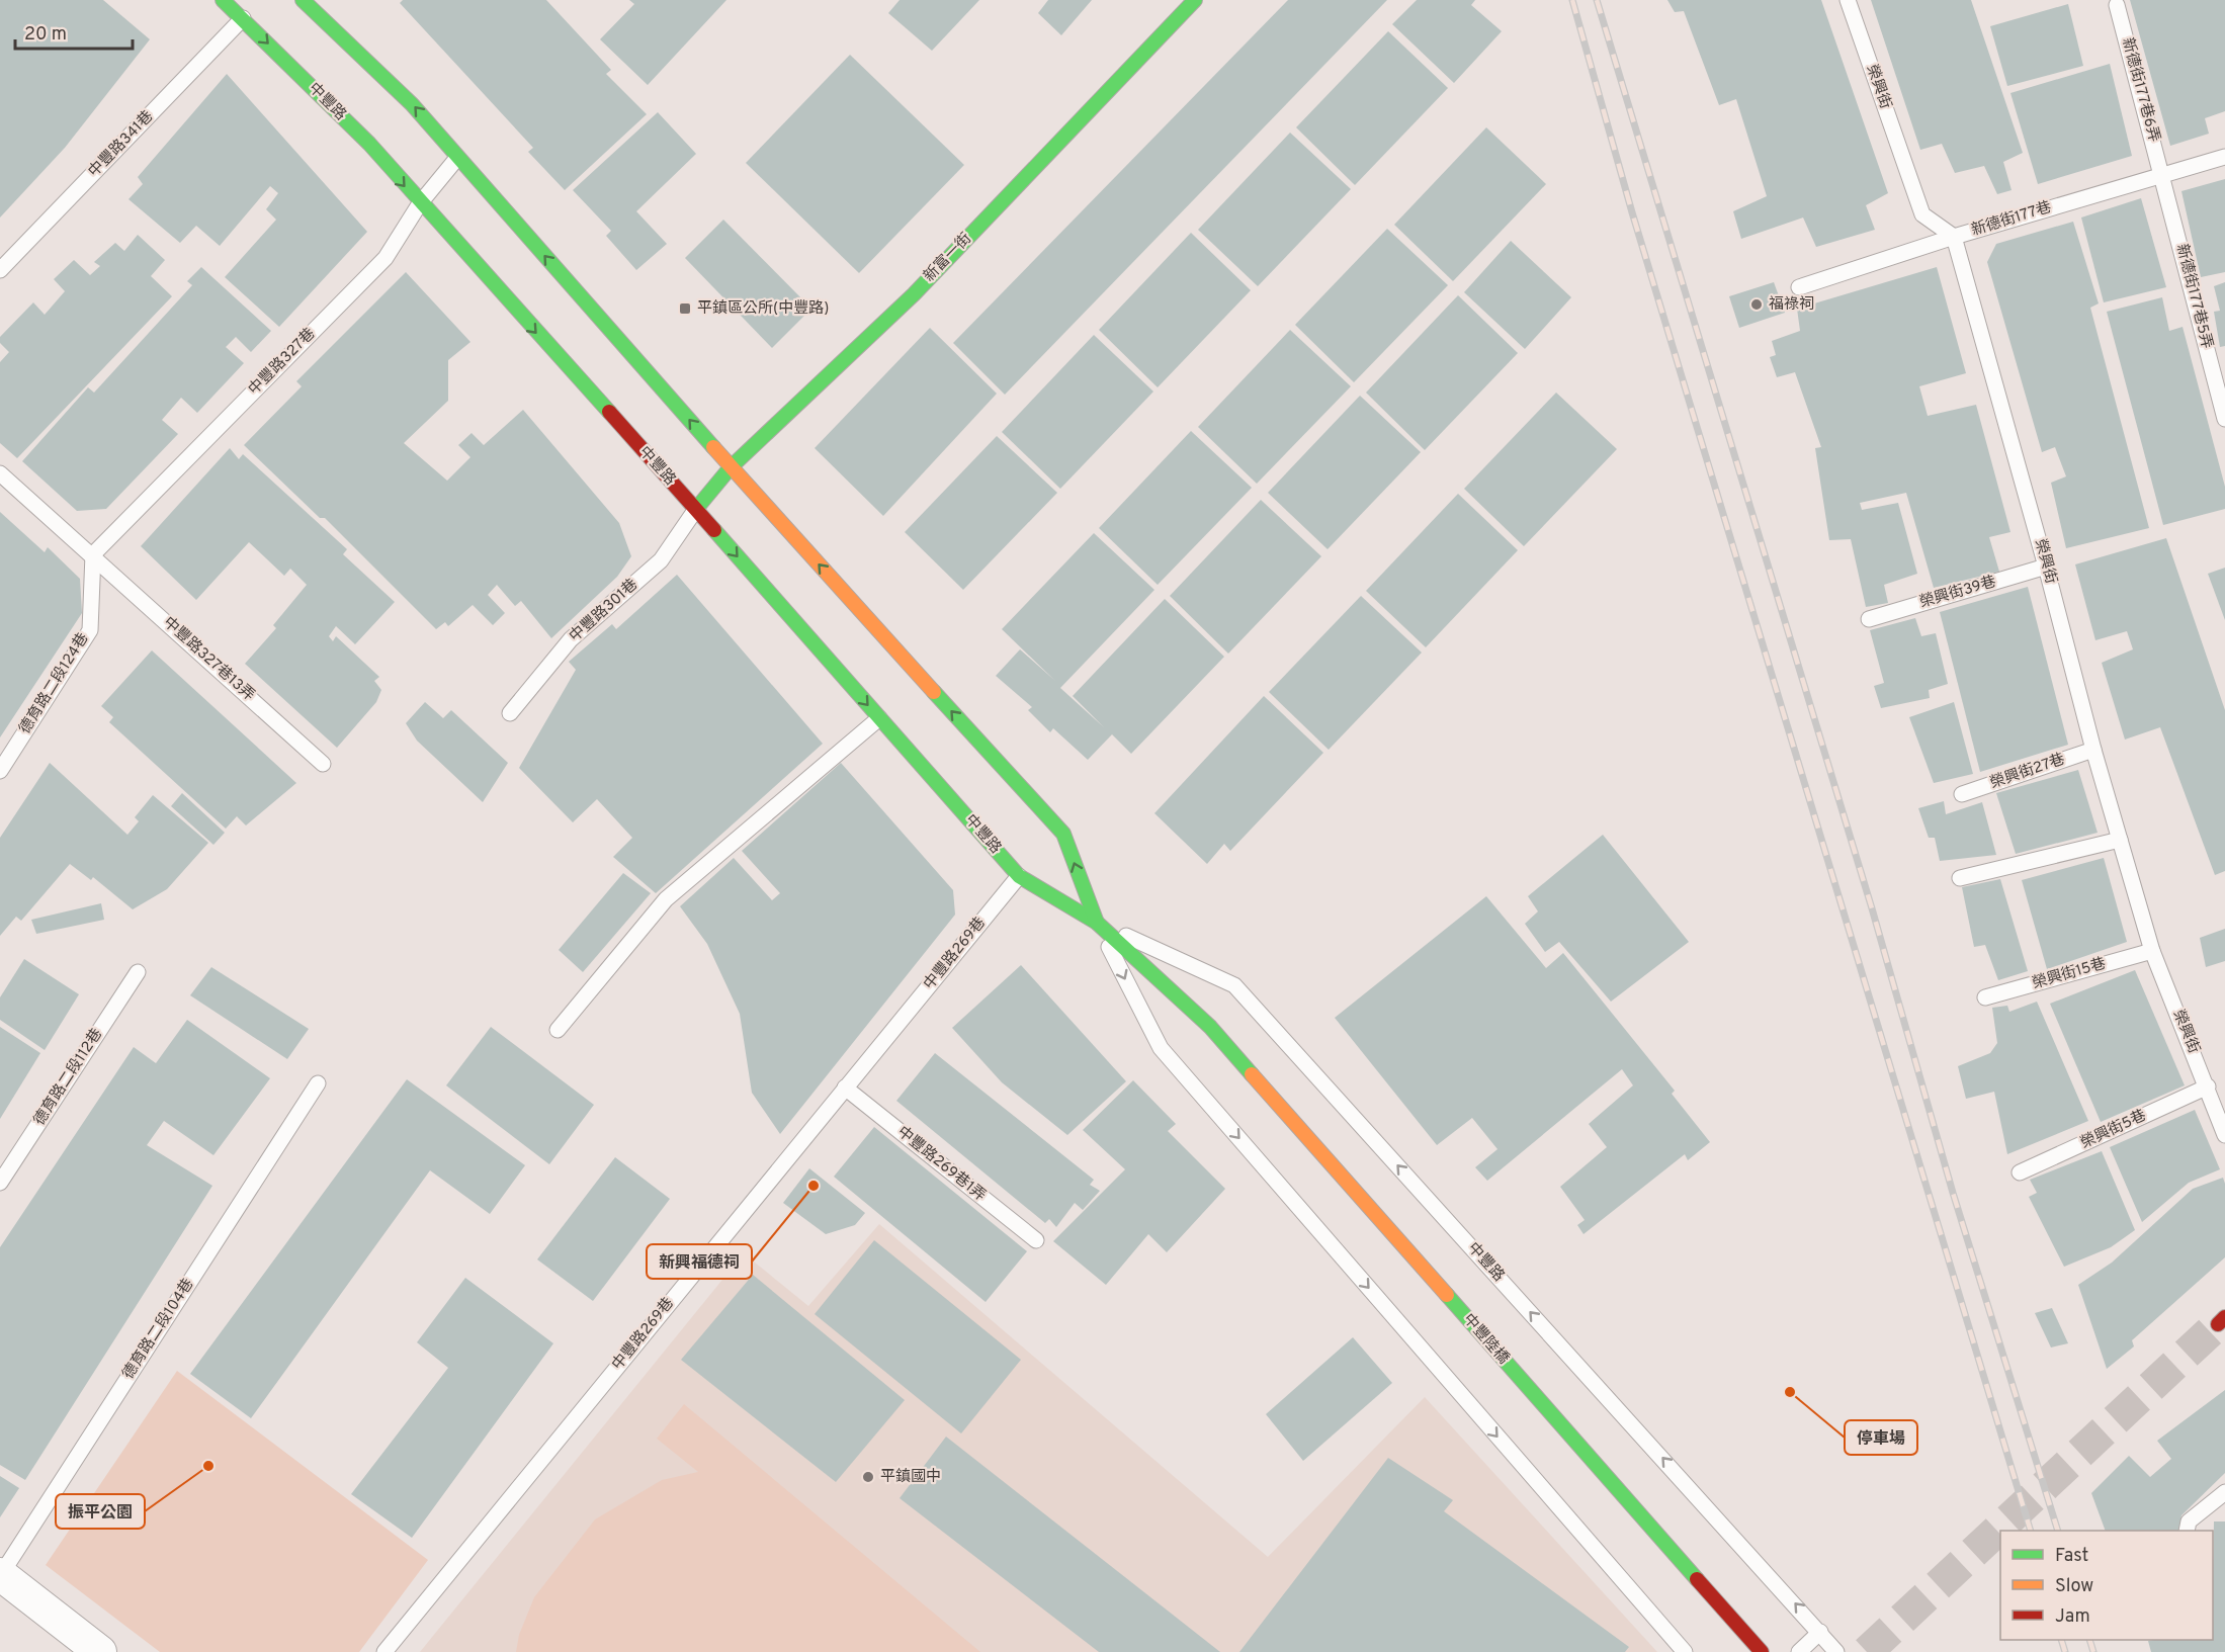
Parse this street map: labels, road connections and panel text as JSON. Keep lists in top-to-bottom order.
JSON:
{
  "streets": {
    "main road": ["中豐路", "新富一街", "中豐陸橋"],
    "lane": [
      "榮興街",
      "新德街177巷6弄",
      "中豐路341巷",
      "新德街177巷",
      "新德街177巷5弄",
      "中豐路327巷",
      "榮興街39巷",
      "中豐路301巷",
      "中豐路327巷13弄",
      "德育路二段124巷",
      "榮興街27巷",
      "中豐路269巷",
      "榮興街15巷",
      "德育路二段112巷",
      "榮興街5巷",
      "中豐路269巷1弄",
      "德育路二段104巷"
    ]
  },
  "crossings": [
    ["榮興街", "新德街177巷"],
    ["榮興街", "榮興街39巷"],
    ["榮興街", "榮興街27巷"],
    ["榮興街", "榮興街15巷"],
    ["榮興街", "榮興街5巷"],
    ["新德街177巷6弄", "新德街177巷"],
    ["新德街177巷6弄", "新德街177巷5弄"],
    ["中豐路", "中豐路341巷"],
    ["中豐路", "新富一街"],
    ["中豐路", "中豐路327巷"],
    ["中豐路", "中豐路301巷"],
    ["中豐路", "中豐路269巷"],
    ["中豐路", "中豐陸橋"],
    ["新德街177巷", "新德街177巷5弄"],
    ["新富一街", "中豐路301巷"],
    ["中豐路327巷", "中豐路327巷13弄"],
    ["中豐路327巷", "德育路二段124巷"],
    ["中豐路327巷13弄", "德育路二段124巷"],
    ["中豐路269巷", "中豐路269巷1弄"]
  ],
  "places": {
    "other": [
      "福祿祠",
      "新興福德祠",
      "停車場",
      "振平公園",
      "平鎮國中"
    ],
    "transit": ["平鎮區公所(中豐路)"]
  },
  "legend": ["Fast", "Slow", "Jam"],
  "scale_bar": "20 m"
}
